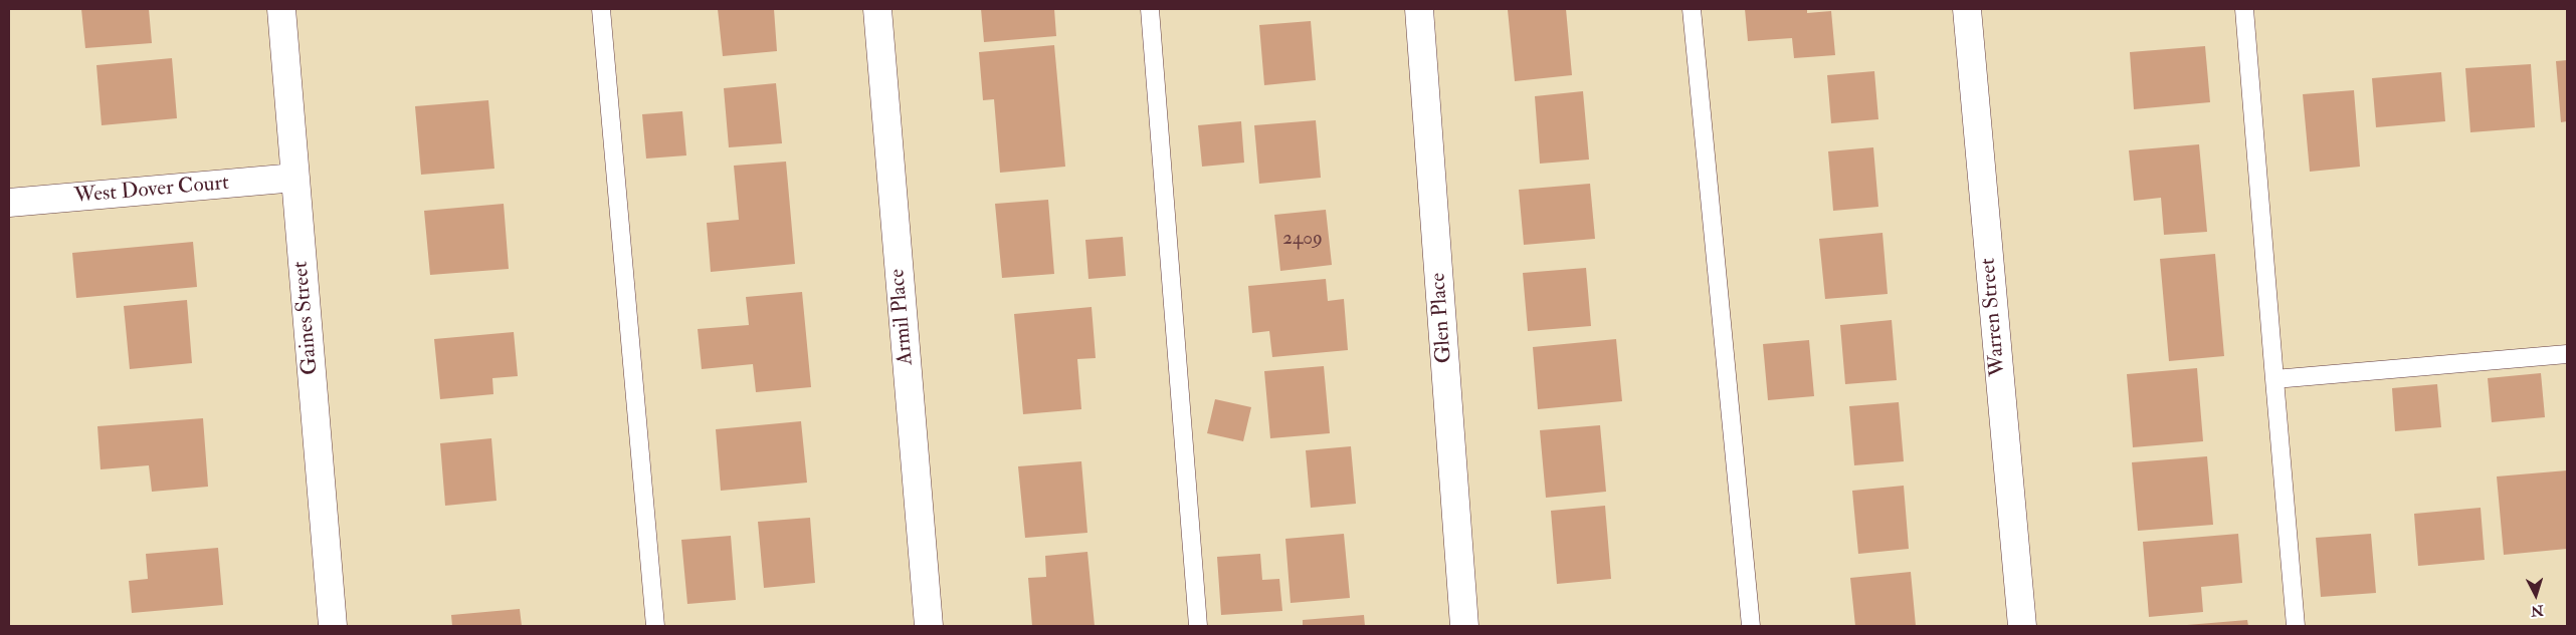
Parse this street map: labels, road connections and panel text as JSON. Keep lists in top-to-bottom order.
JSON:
{
  "streets": {
    "street": [
      "West Dover Court",
      "Armil Place",
      "Warren Street",
      "Gaines Street",
      "Glen Place"
    ]
  },
  "crossings": [
    ["West Dover Court", "Gaines Street"]
  ],
  "house_numbers": ["2409"],
  "north": "bottom"
}
